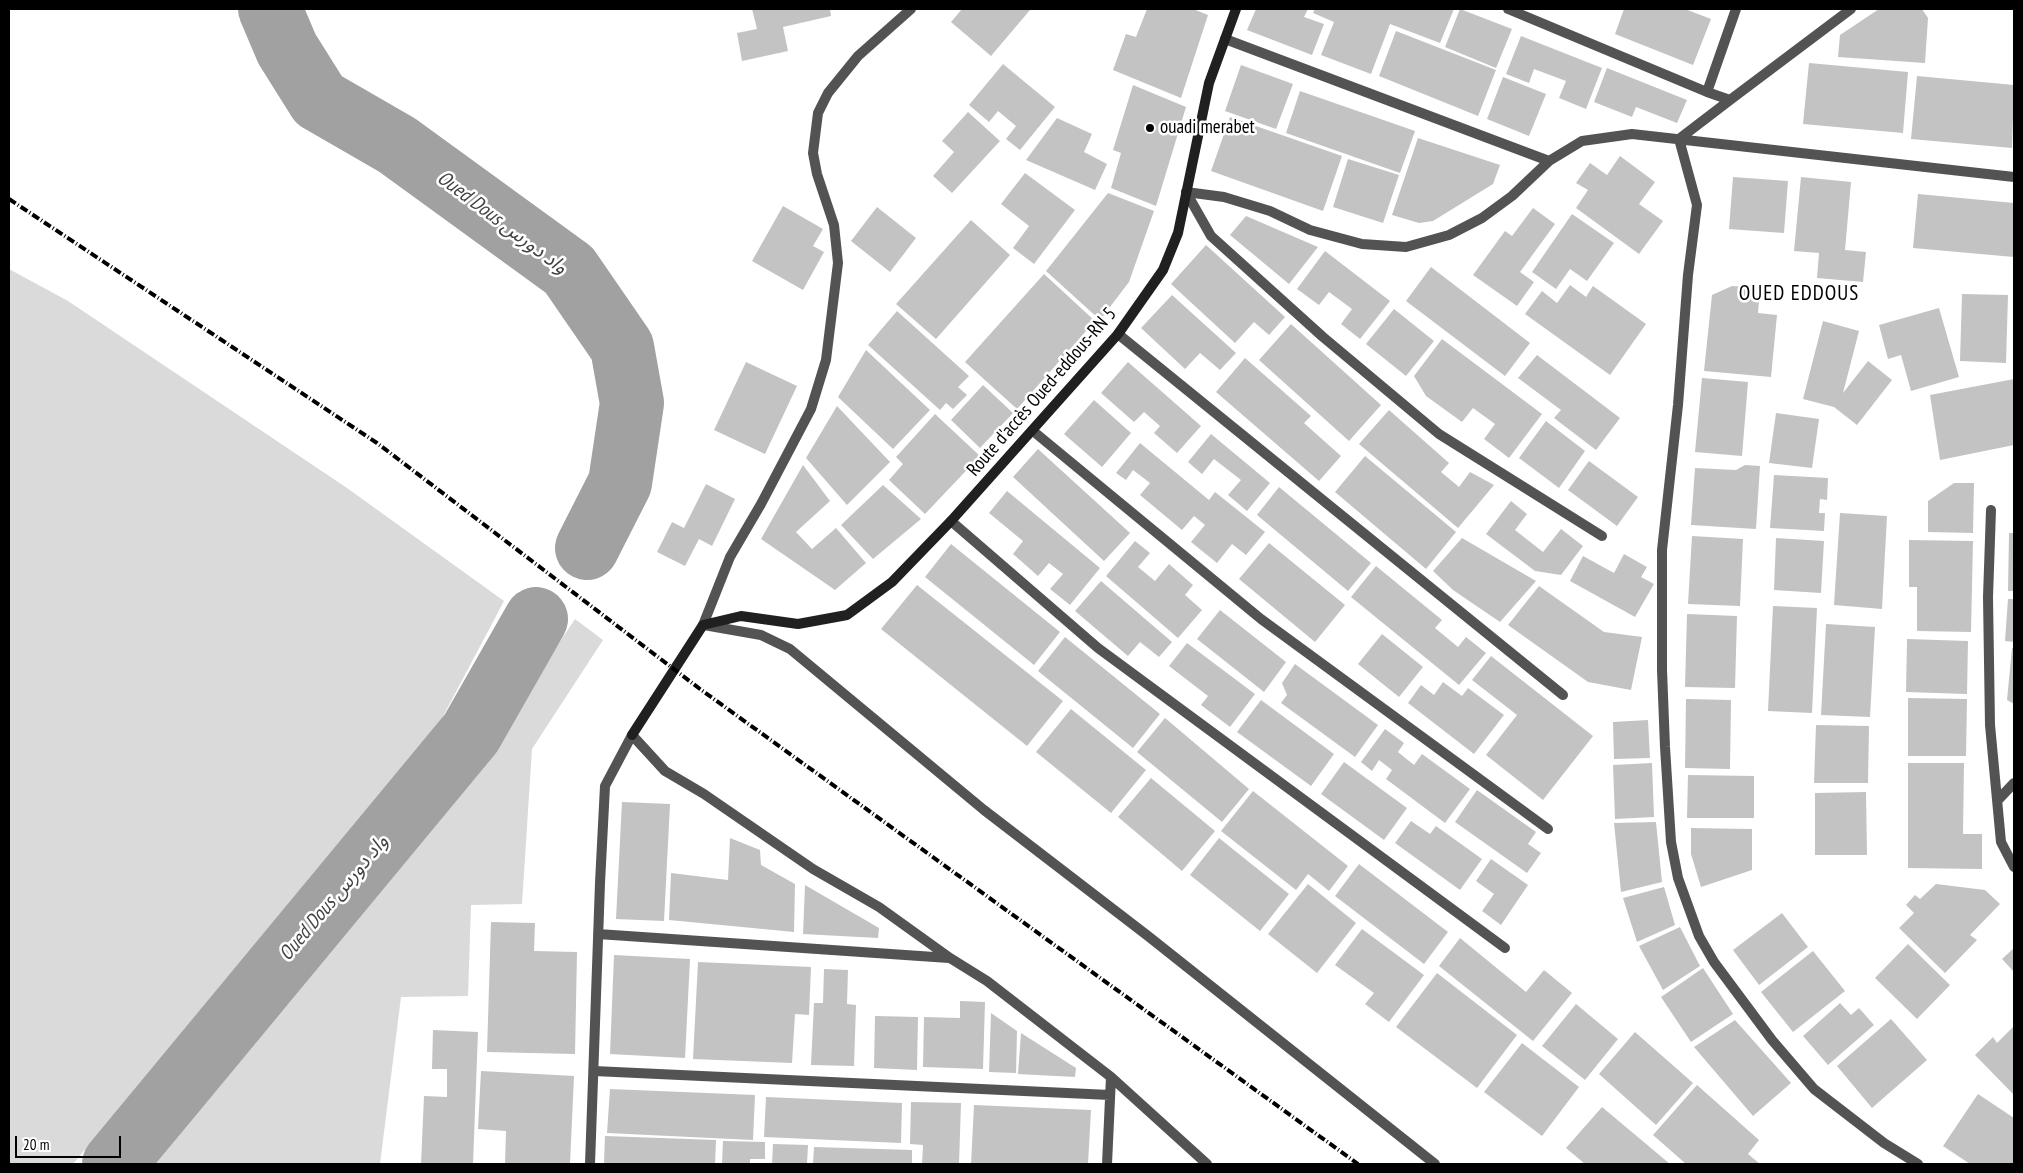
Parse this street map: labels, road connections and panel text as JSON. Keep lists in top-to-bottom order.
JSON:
{
  "streets": {
    "main road": ["Route d'accès Oued-eddous-RN 5"]
  },
  "districts": ["OUED EDDOUS"],
  "water": ["Oued Dous واد دورس"],
  "places": ["ouadi merabet"],
  "scale_bar": "20 m"
}
